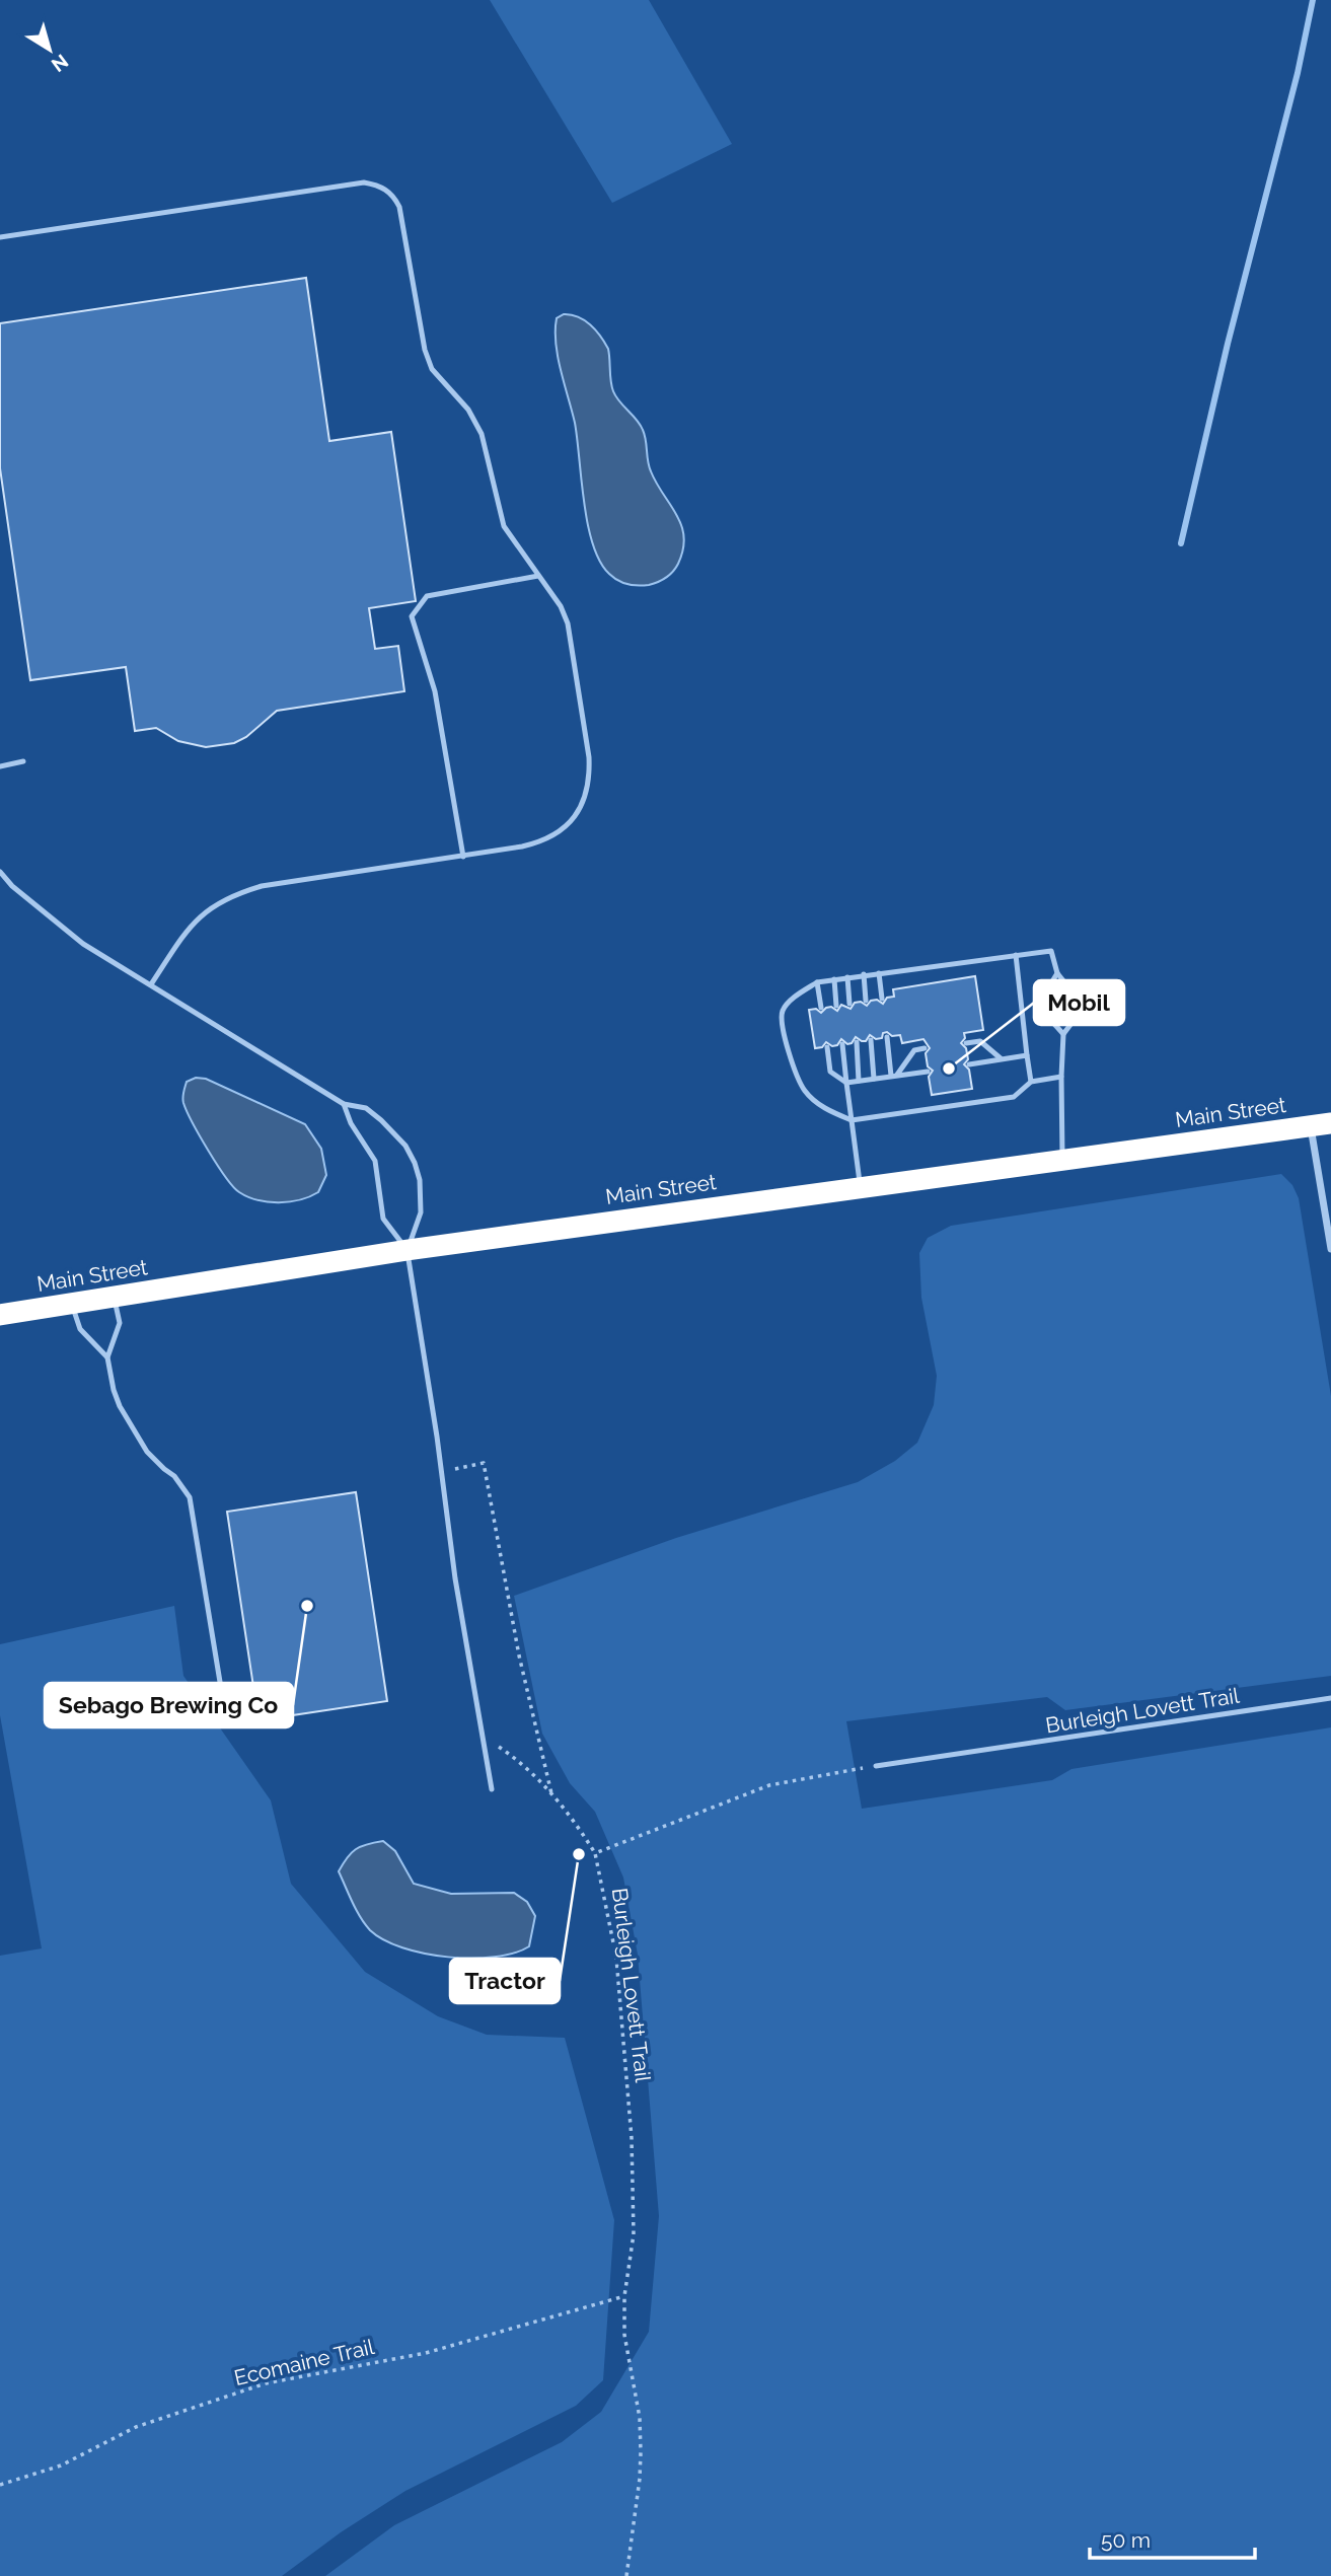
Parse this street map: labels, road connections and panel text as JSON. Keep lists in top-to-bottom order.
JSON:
{
  "streets": {
    "highway": ["Main Street"],
    "lane": ["Burleigh Lovett Trail"],
    "path": ["Ecomaine Trail"]
  },
  "crossings": [
    ["Burleigh Lovett Trail", "Ecomaine Trail"]
  ],
  "places": ["Mobil", "Sebago Brewing Co", "Tractor"],
  "scale_bar": "50 m",
  "north": "bottom right"
}
